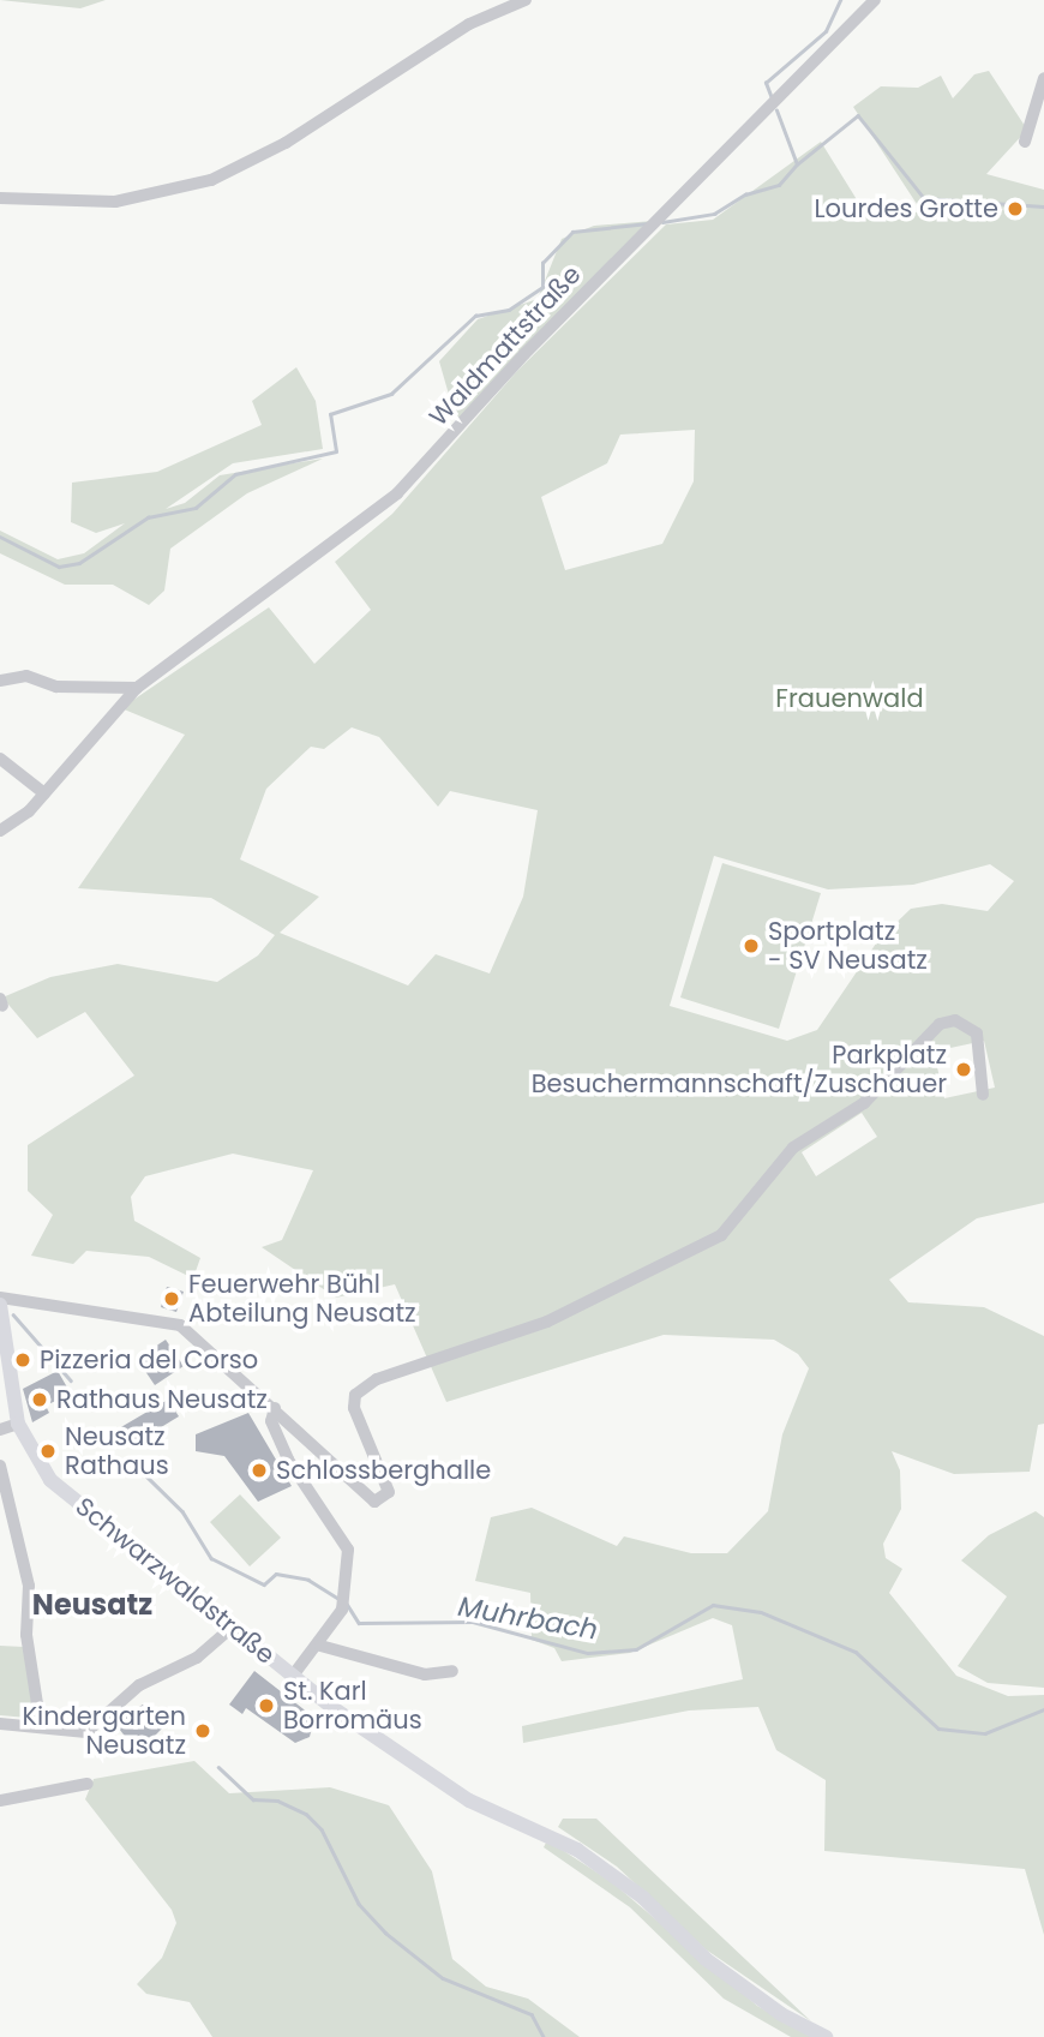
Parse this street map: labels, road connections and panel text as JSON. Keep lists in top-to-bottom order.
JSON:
{
  "streets": {
    "main road": ["Schwarzwaldstraße"],
    "street": ["Waldmattstraße"]
  },
  "districts": ["Neusatz"],
  "water": ["Muhrbach"],
  "parks": ["Frauenwald"],
  "places": [
    "Lourdes Grotte",
    "Sportplatz - SV Neusatz",
    "Parkplatz Besuchermannschaft/Zuschauer",
    "Feuerwehr Bühl Abteilung Neusatz",
    "Pizzeria del Corso",
    "Rathaus Neusatz",
    "Neusatz Rathaus",
    "Schlossberghalle",
    "St. Karl Borromäus",
    "Kindergarten Neusatz"
  ]
}
